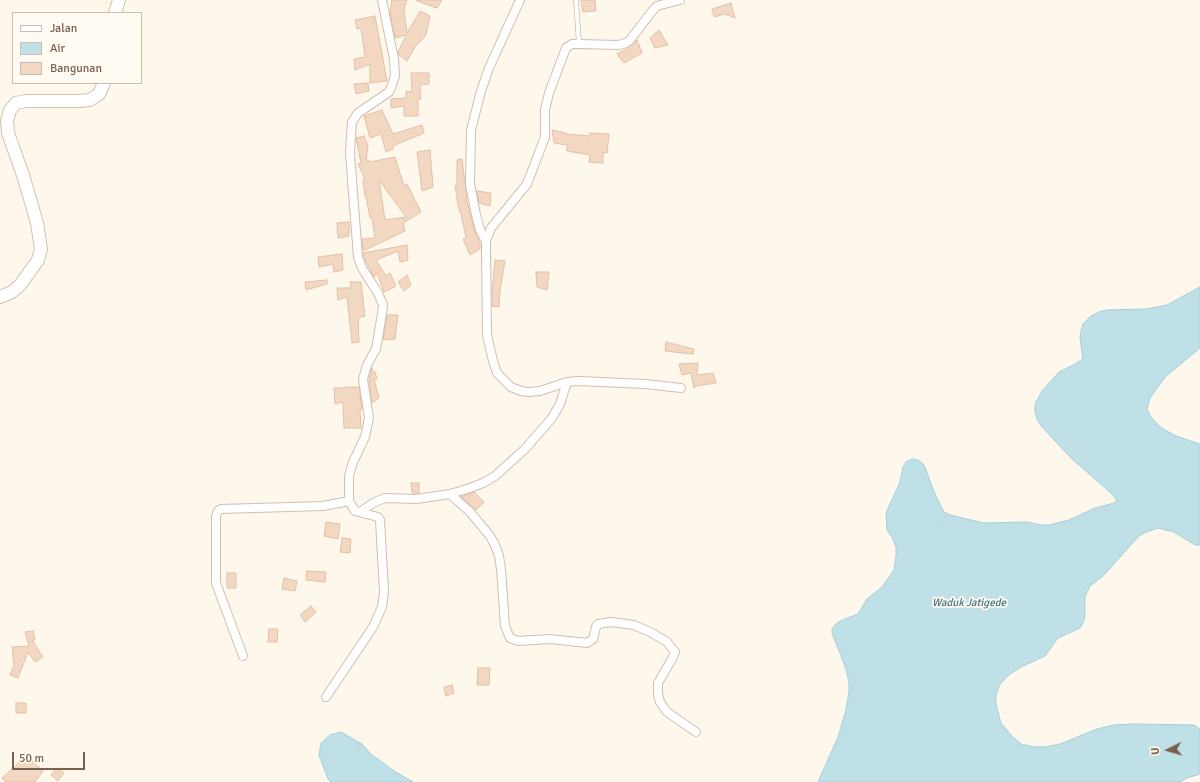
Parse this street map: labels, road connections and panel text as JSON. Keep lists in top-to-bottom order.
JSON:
{
  "water": ["Waduk Jatigede"],
  "legend": ["Jalan", "Air", "Bangunan"],
  "scale_bar": "50 m",
  "north": "left"
}
